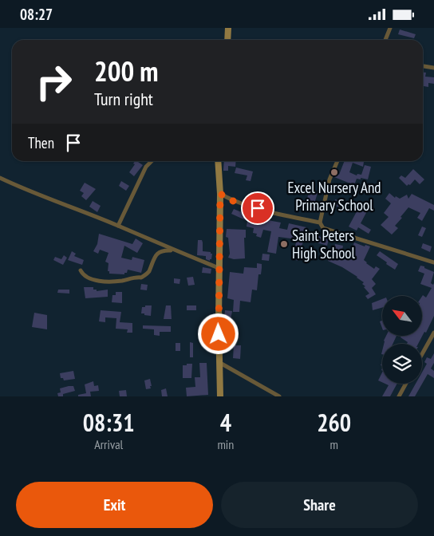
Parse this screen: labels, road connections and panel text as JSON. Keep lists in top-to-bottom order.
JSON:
{
  "places": ["Excel Nursery And Primary School", "Saint Peters High School"],
  "north": "top left",
  "page": {
    "status": "08:27",
    "turn": ["200 m", "Turn right"],
    "then": "Then",
    "eta": [
      "08:31",
      "Arrival",
      "4",
      "min",
      "260",
      "m"
    ],
    "buttons": ["Exit", "Share"]
  }
}
